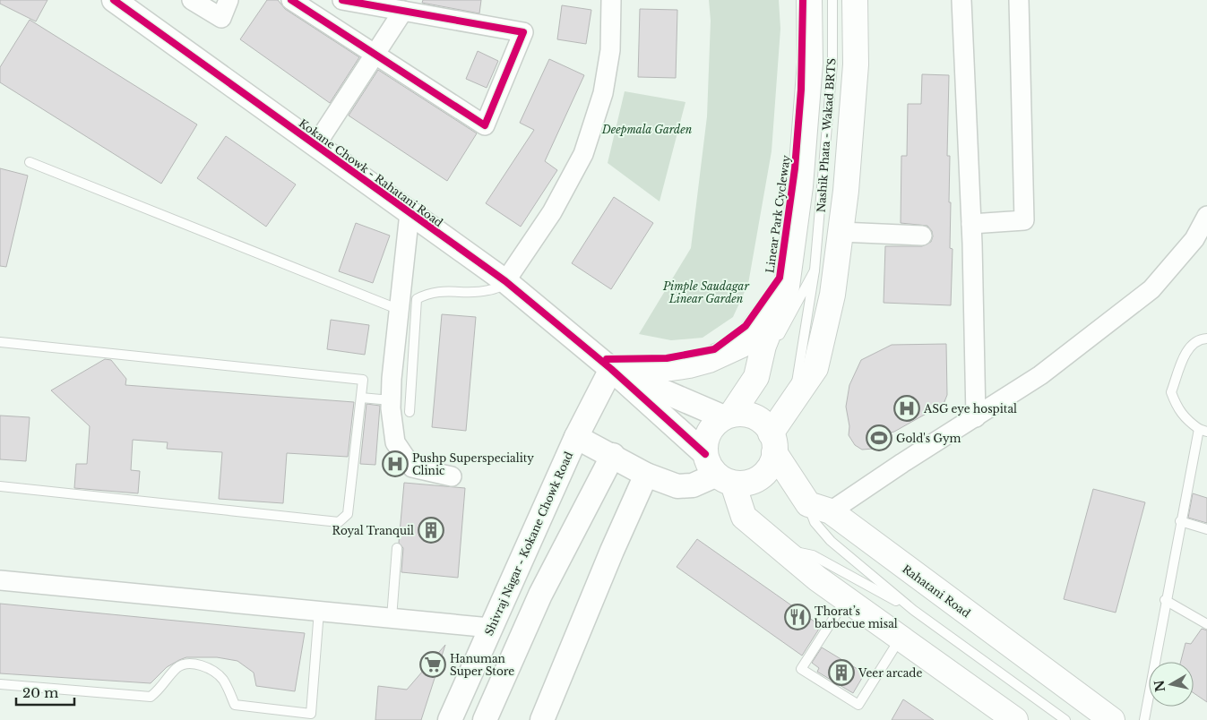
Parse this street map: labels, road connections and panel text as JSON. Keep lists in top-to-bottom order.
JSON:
{
  "streets": {
    "main road": ["Rahatani Road"],
    "street": ["Kokane Chowk - Rahatani Road", "Shivraj Nagar - Kokane Chowk Road"],
    "lane": ["Nashik Phata - Wakad BRTS"],
    "cycle path": ["Linear Park Cycleway"]
  },
  "crossings": [
    ["Kokane Chowk - Rahatani Road", "Shivraj Nagar - Kokane Chowk Road"]
  ],
  "parks": ["Deepmala Garden", "Pimple Saudagar Linear Garden"],
  "places": {
    "hospital": ["ASG eye hospital", "Pushp Superspeciality Clinic"],
    "sports": ["Gold's Gym"],
    "building": ["Royal Tranquil", "Veer arcade"],
    "restaurant": ["Thorat’s barbecue misal"],
    "supermarket": ["Hanuman Super Store"]
  },
  "scale_bar": "20 m",
  "north": "left"
}
